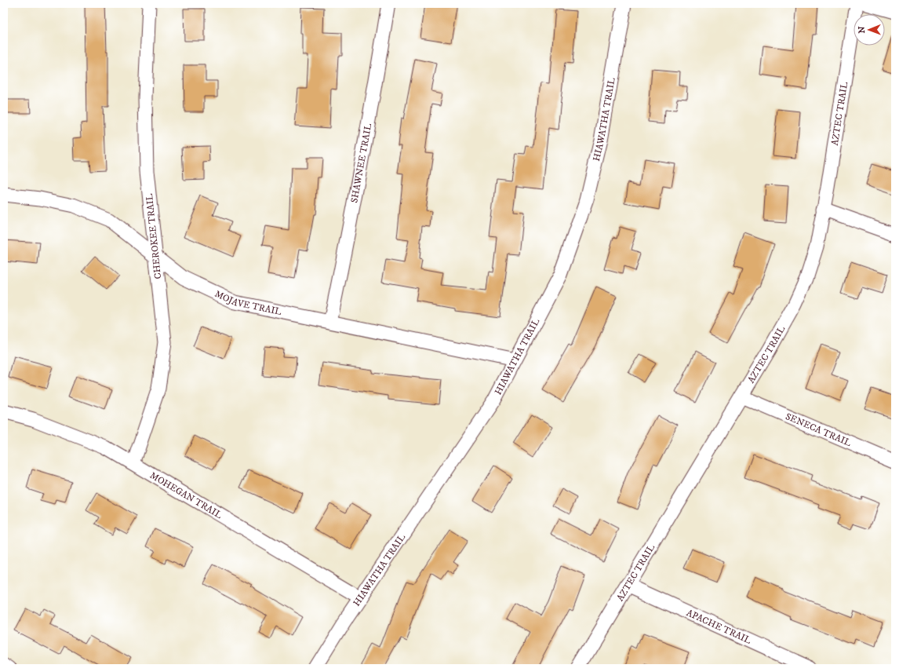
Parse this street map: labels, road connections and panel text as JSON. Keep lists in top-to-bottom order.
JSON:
{
  "streets": {
    "street": [
      "AZTEC TRAIL",
      "HIAWATHA TRAIL",
      "SHAWNEE TRAIL",
      "CHEROKEE TRAIL",
      "MOJAVE TRAIL",
      "SENECA TRAIL",
      "MOHEGAN TRAIL",
      "APACHE TRAIL"
    ]
  },
  "crossings": [
    ["AZTEC TRAIL", "SENECA TRAIL"],
    ["AZTEC TRAIL", "APACHE TRAIL"],
    ["HIAWATHA TRAIL", "MOJAVE TRAIL"],
    ["HIAWATHA TRAIL", "MOHEGAN TRAIL"],
    ["SHAWNEE TRAIL", "MOJAVE TRAIL"],
    ["CHEROKEE TRAIL", "MOJAVE TRAIL"],
    ["CHEROKEE TRAIL", "MOHEGAN TRAIL"]
  ],
  "north": "left"
}
